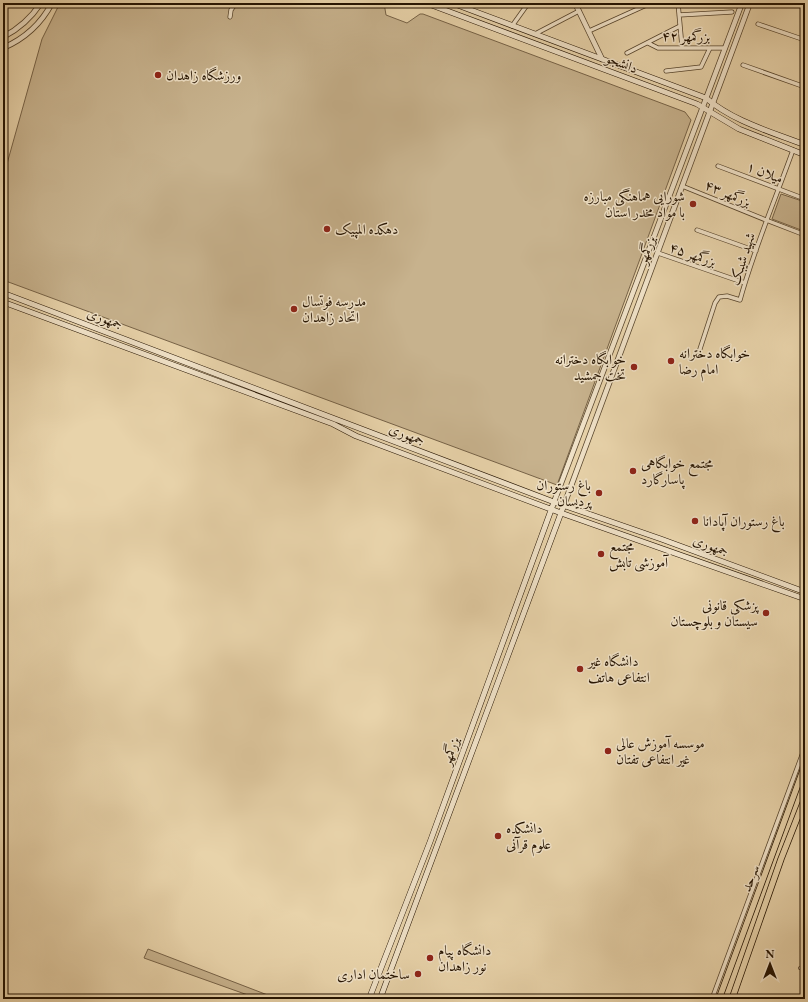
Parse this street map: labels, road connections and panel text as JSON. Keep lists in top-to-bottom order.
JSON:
{
  "streets": {
    "highway": ["سرحد"],
    "main road": ["دانشجو", "بزرگمهر", "جمهوری"],
    "street": [
      "بزرگمهر ۴۲",
      "میلان ۱",
      "بزرگمهر ۴۳",
      "بزرگمهر ۴۵",
      "شهید شیبک"
    ]
  },
  "crossings": [
    ["بزرگمهر ۴۲", "بزرگمهر"],
    ["دانشجو", "بزرگمهر"],
    ["دانشجو", "شهید شیبک"],
    ["میلان ۱", "شهید شیبک"],
    ["بزرگمهر ۴۳", "بزرگمهر"],
    ["بزرگمهر ۴۳", "شهید شیبک"],
    ["بزرگمهر", "بزرگمهر ۴۵"],
    ["بزرگمهر", "جمهوری"],
    ["بزرگمهر ۴۵", "شهید شیبک"]
  ],
  "places": [
    "ورزشگاه زاهدان",
    "شورایی هماهنگی مبارزه با مواد مخدر استان",
    "دهکده المپیک",
    "مدرسه فوتسال اتحاد زاهدان",
    "خوابگاه دخترانه امام رضا",
    "خوابگاه دخترانه تخت جمشید",
    "مجتمع خوابگاهی پاسارگارد",
    "باغ رستوران پردیسان",
    "باغ رستوران آپادانا",
    "مجتمع آموزشی تابش",
    "پزشکی قانونی سیستان و بلوچستان",
    "دانشگاه غیر انتفاعی هاتف",
    "موسسه آموزش عالی غیر انتفاعی تفتان",
    "دانشکده علوم قرآنی",
    "دانشگاه پیام نور زاهدان",
    "ساختمان اداری"
  ],
  "north": "top"
}
